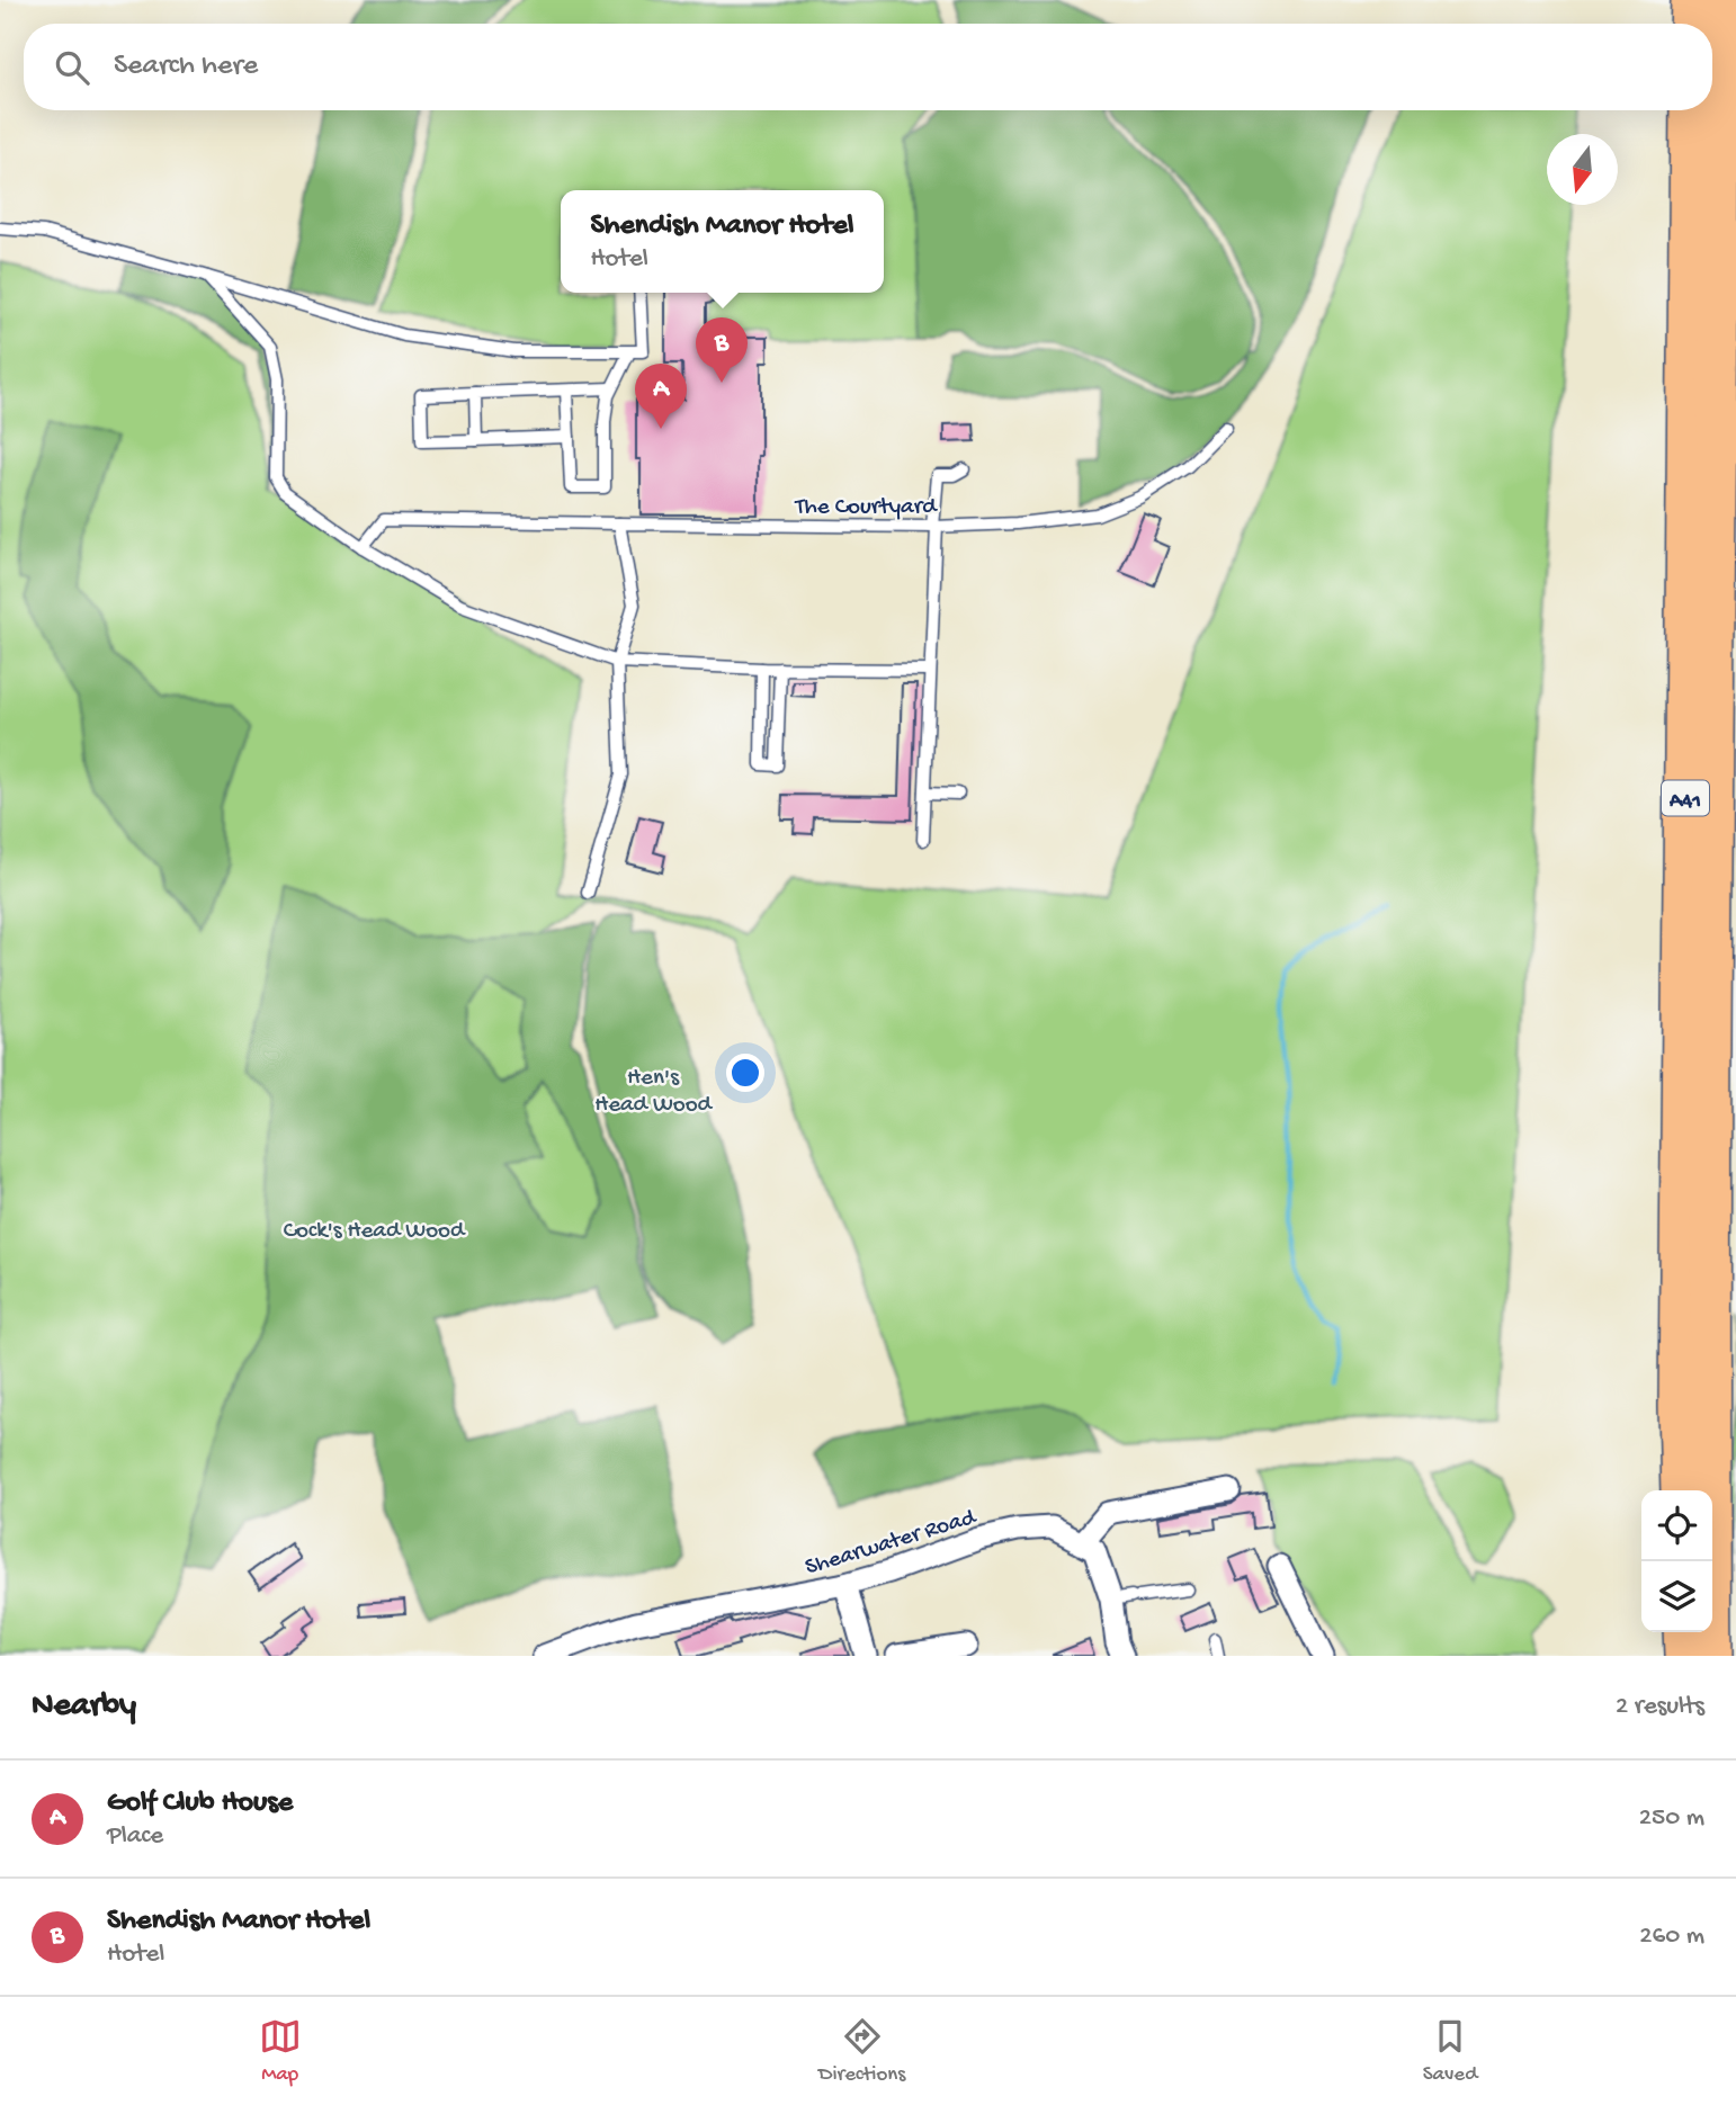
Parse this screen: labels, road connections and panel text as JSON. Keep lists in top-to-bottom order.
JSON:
{
  "streets": {
    "highway": ["A41"],
    "street": ["Shearwater Road"],
    "lane": ["The Courtyard"]
  },
  "parks": ["Hen's Head Wood", "Cock's Head Wood"],
  "north": "bottom",
  "page": {
    "search": "Search here",
    "popup": ["Shendish Manor Hotel", "Hotel"],
    "pins": ["B", "A"],
    "heading": ["Nearby", "2 results"],
    "list": [
      {
        "mark": "A",
        "name": "Golf Club House",
        "note": "Place",
        "value": "250 m"
      },
      {
        "mark": "B",
        "name": "Shendish Manor Hotel",
        "note": "Hotel",
        "value": "260 m"
      }
    ],
    "nav": ["Map", "Directions", "Saved"]
  }
}
